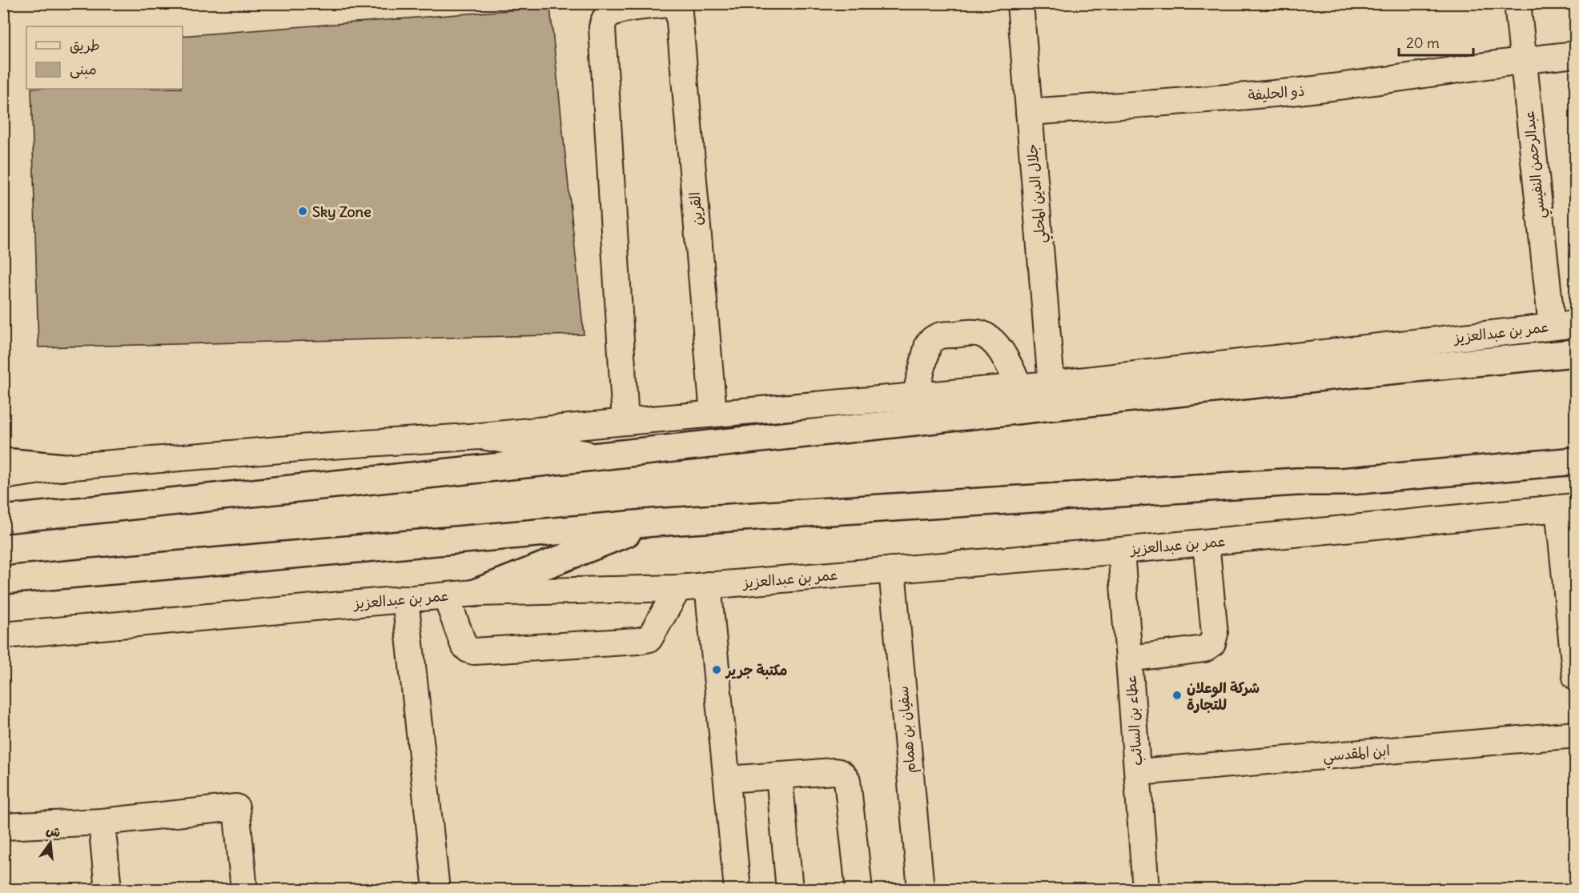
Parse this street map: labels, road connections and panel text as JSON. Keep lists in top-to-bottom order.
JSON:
{
  "streets": {
    "main road": ["عمر بن عبدالعزيز"],
    "street": [
      "ذو الحليفة",
      "عبدالرحمن النفيسي",
      "جلال الدين المحلي",
      "القرين",
      "عطاء بن السائب",
      "سفيان بن همام",
      "ابن المقدسي"
    ]
  },
  "crossings": [
    ["ذو الحليفة", "عبدالرحمن النفيسي"],
    ["ذو الحليفة", "جلال الدين المحلي"],
    ["عبدالرحمن النفيسي", "عمر بن عبدالعزيز"],
    ["جلال الدين المحلي", "عمر بن عبدالعزيز"],
    ["القرين", "عمر بن عبدالعزيز"],
    ["عمر بن عبدالعزيز", "عطاء بن السائب"],
    ["عمر بن عبدالعزيز", "سفيان بن همام"],
    ["عطاء بن السائب", "ابن المقدسي"]
  ],
  "places": ["Sky Zone", "مكتبة جرير", "شركة الوعلان للتجارة"],
  "legend": ["طريق", "مبنى"],
  "scale_bar": "20 m",
  "north": "top"
}
